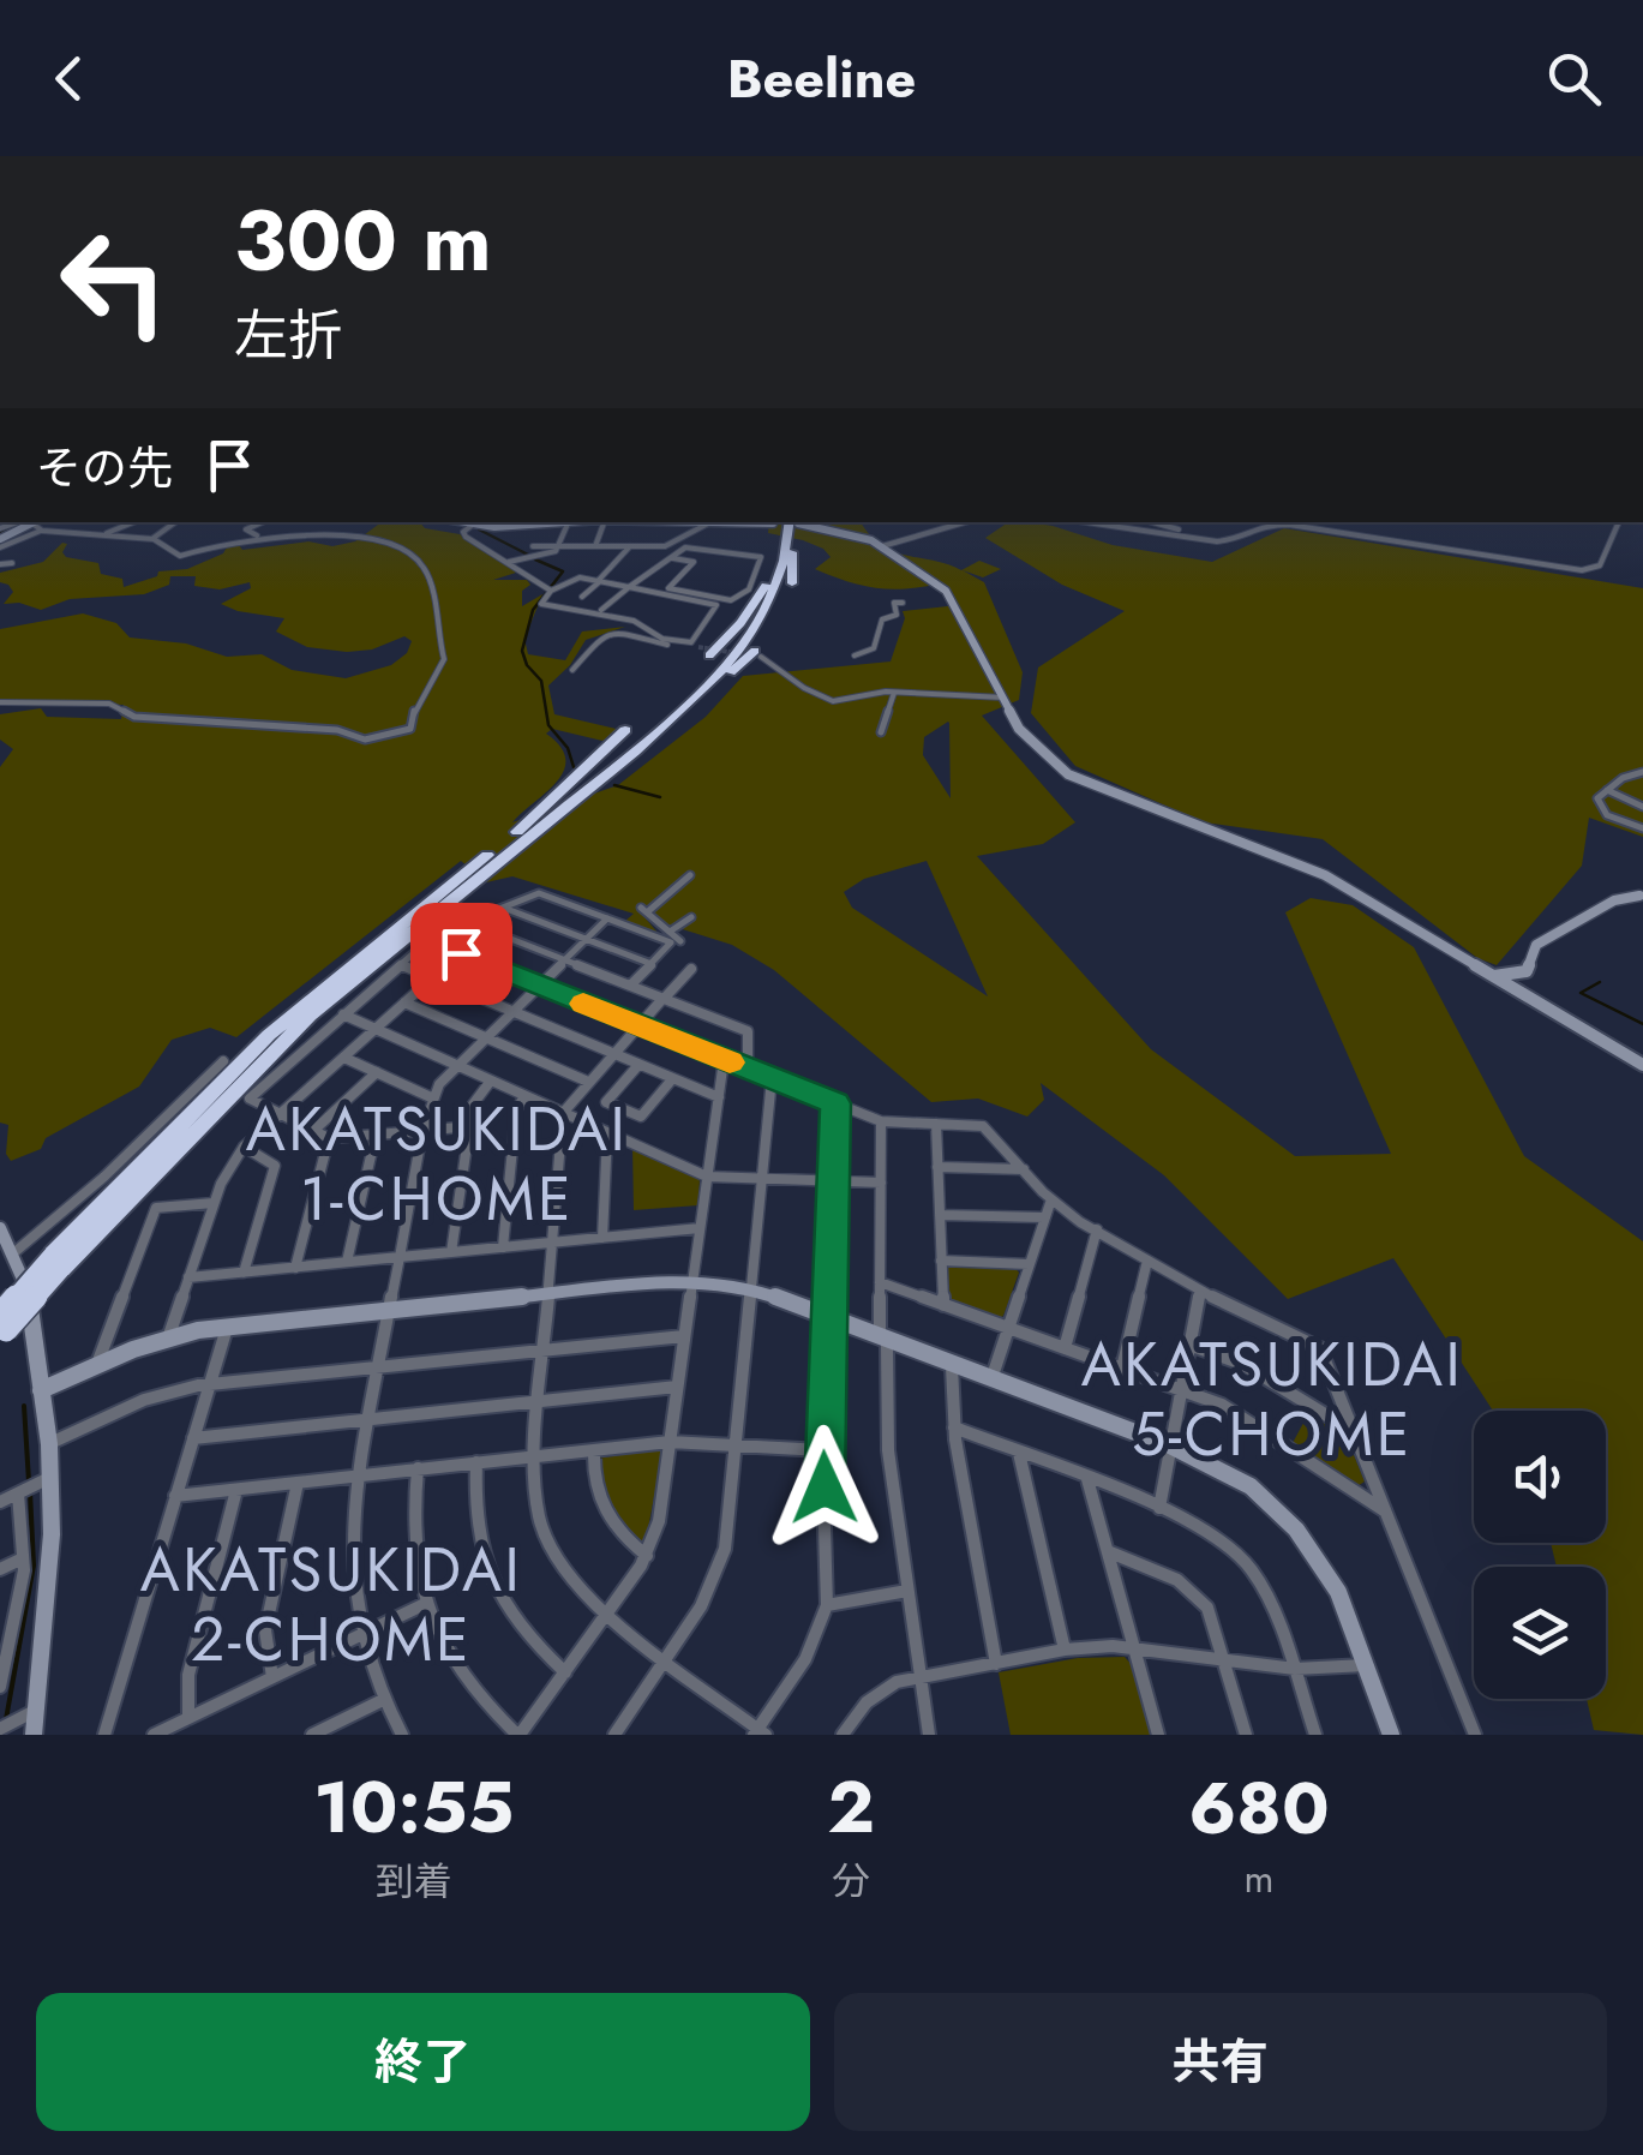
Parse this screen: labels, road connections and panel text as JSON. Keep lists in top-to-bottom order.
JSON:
{
  "districts": ["AKATSUKIDAI 1-CHOME", "AKATSUKIDAI 5-CHOME", "AKATSUKIDAI 2-CHOME"],
  "page": {
    "header": "Beeline",
    "turn": ["300 m", "左折"],
    "then": "その先",
    "eta": [
      "10:55",
      "到着",
      "2",
      "分",
      "680",
      "m"
    ],
    "buttons": ["終了", "共有"]
  }
}
